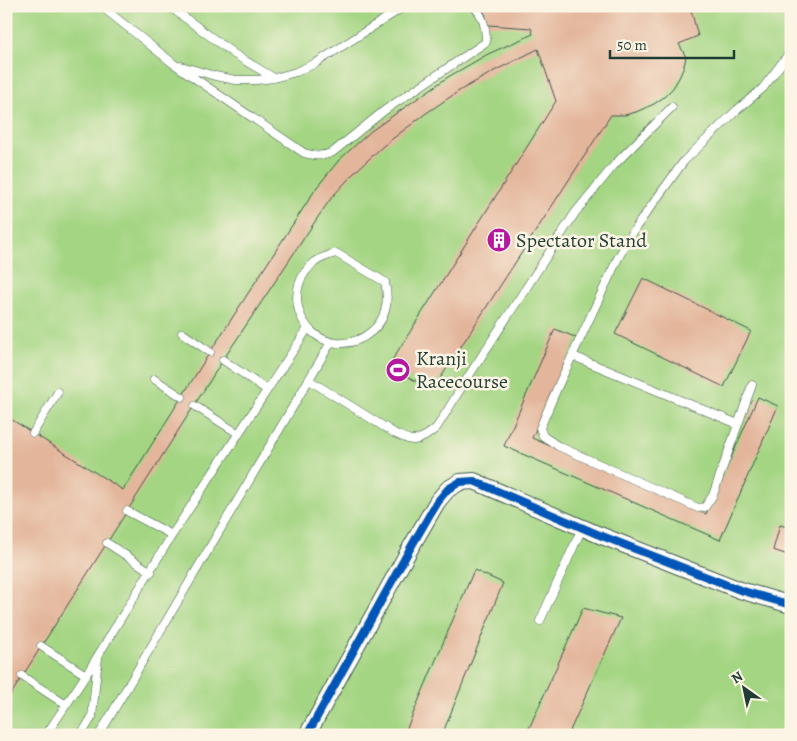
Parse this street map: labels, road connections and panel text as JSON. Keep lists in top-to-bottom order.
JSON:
{
  "places": {
    "building": ["Spectator Stand"],
    "sports": ["Kranji Racecourse"]
  },
  "scale_bar": "50 m",
  "north": "top left"
}
